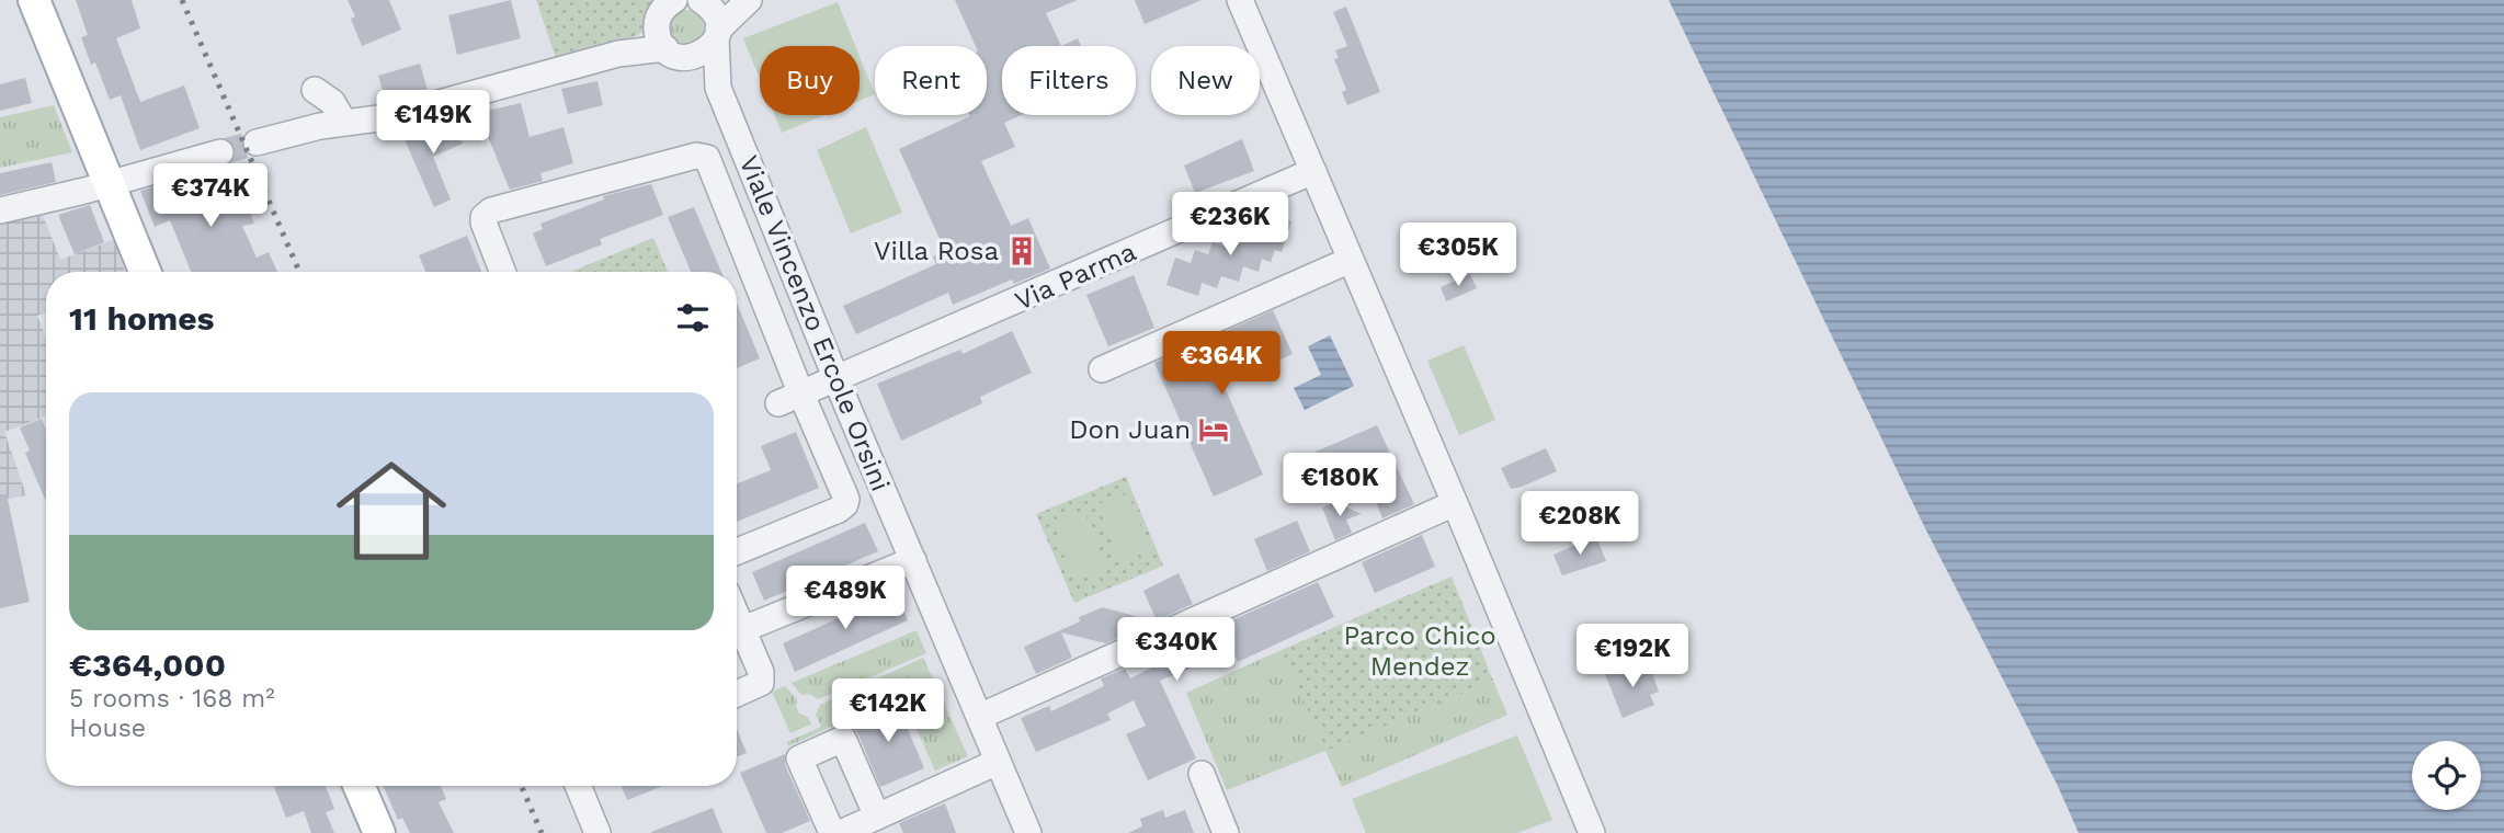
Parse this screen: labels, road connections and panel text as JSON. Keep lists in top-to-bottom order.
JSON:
{
  "streets": {
    "street": ["Via Parma", "Viale Vincenzo Ercole Orsini"]
  },
  "crossings": [
    ["Via Parma", "Viale Vincenzo Ercole Orsini"]
  ],
  "parks": ["Parco Chico Mendez"],
  "places": {
    "building": ["Villa Rosa"],
    "hotel": ["Don Juan"]
  },
  "page": {
    "chip": [
      "Buy",
      "Rent",
      "Filters",
      "New"
    ],
    "price": [
      "€149K",
      "€374K",
      "€236K",
      "€305K",
      "€364K",
      "€180K",
      "€208K",
      "€489K",
      "€340K",
      "€192K",
      "€142K"
    ],
    "heading": "11 homes",
    "list": [
      {
        "name": "€364,000",
        "note": "5 rooms · 168 m² · House"
      }
    ]
  }
}
